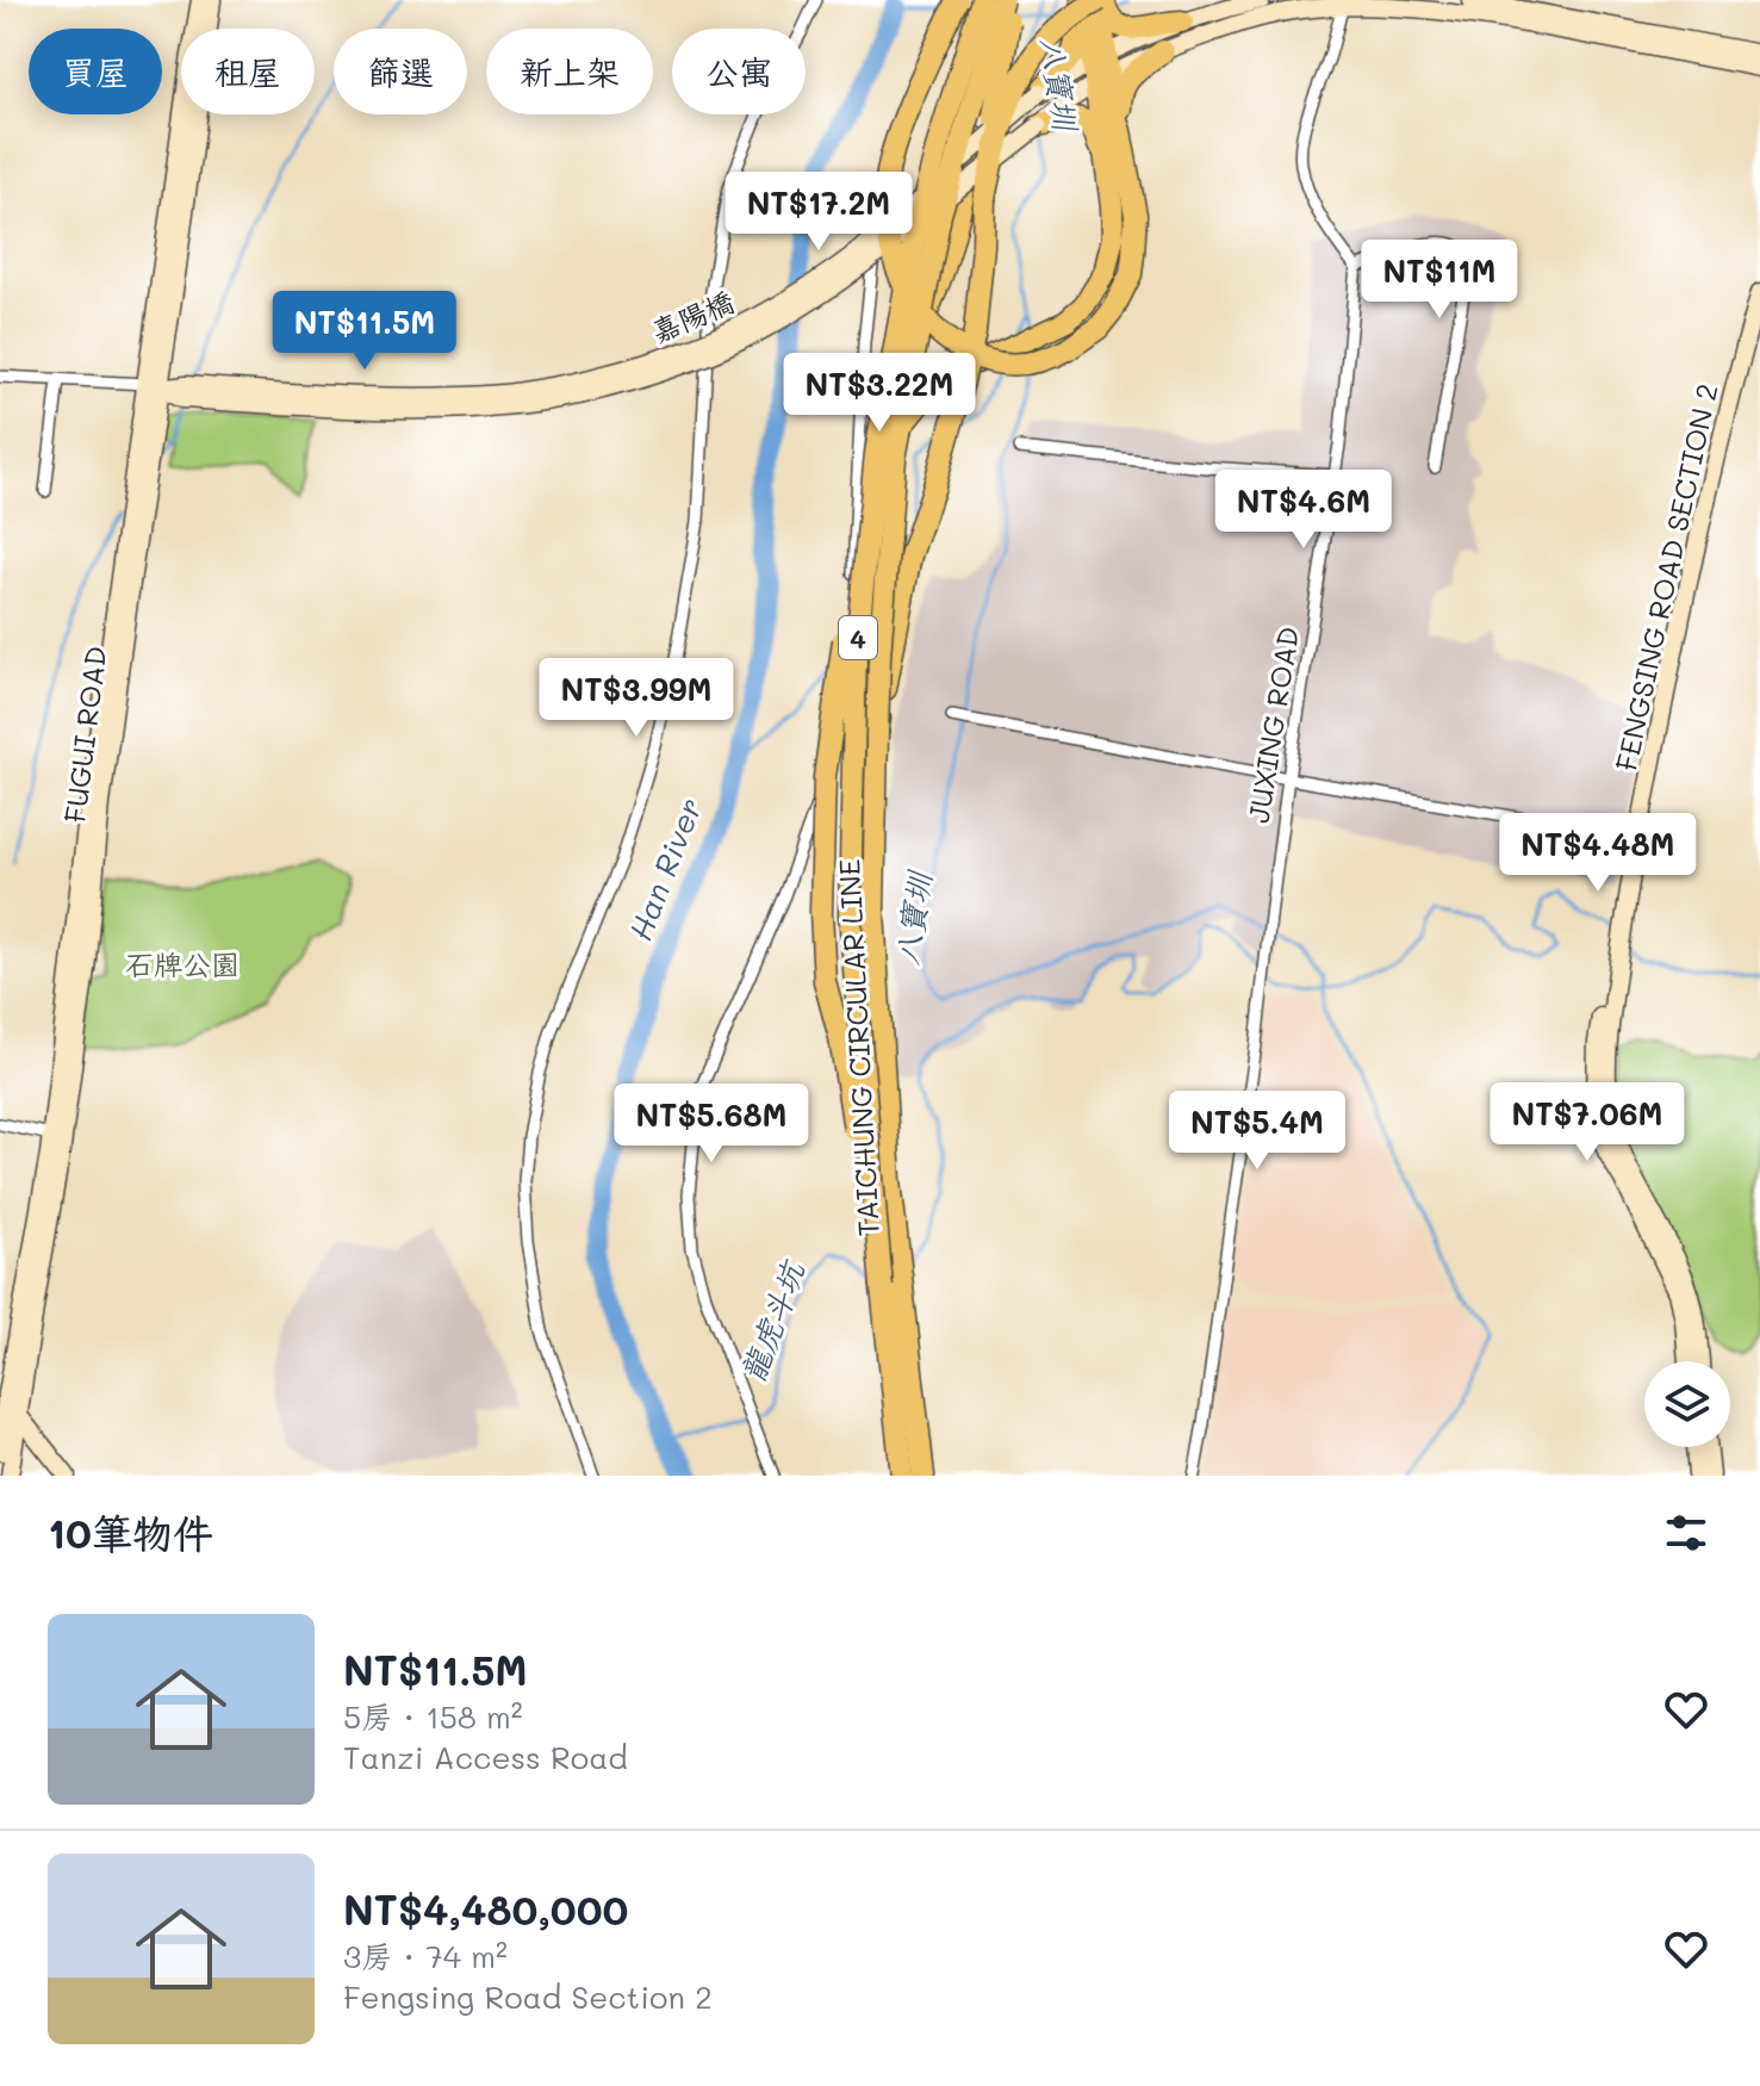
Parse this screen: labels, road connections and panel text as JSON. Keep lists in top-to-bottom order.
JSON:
{
  "streets": {
    "highway": ["4", "TAICHUNG CIRCULAR LINE"],
    "street": [
      "嘉陽橋",
      "FENGSING ROAD SECTION 2",
      "JUXING ROAD",
      "FUGUI ROAD"
    ]
  },
  "water": ["八寶圳", "Han River", "龍虎斗坑"],
  "parks": ["石牌公園"],
  "page": {
    "chip": [
      "買屋",
      "租屋",
      "篩選",
      "新上架",
      "公寓"
    ],
    "price": [
      "NT$17.2M",
      "NT$11M",
      "NT$11.5M",
      "NT$3.22M",
      "NT$4.6M",
      "NT$3.99M",
      "NT$4.48M",
      "NT$7.06M",
      "NT$5.68M",
      "NT$5.4M"
    ],
    "heading": "10筆物件",
    "list": [
      {
        "name": "NT$11.5M",
        "note": "5房 · 158 m² · Tanzi Access Road"
      },
      {
        "name": "NT$4,480,000",
        "note": "3房 · 74 m² · Fengsing Road Section 2"
      }
    ]
  }
}
